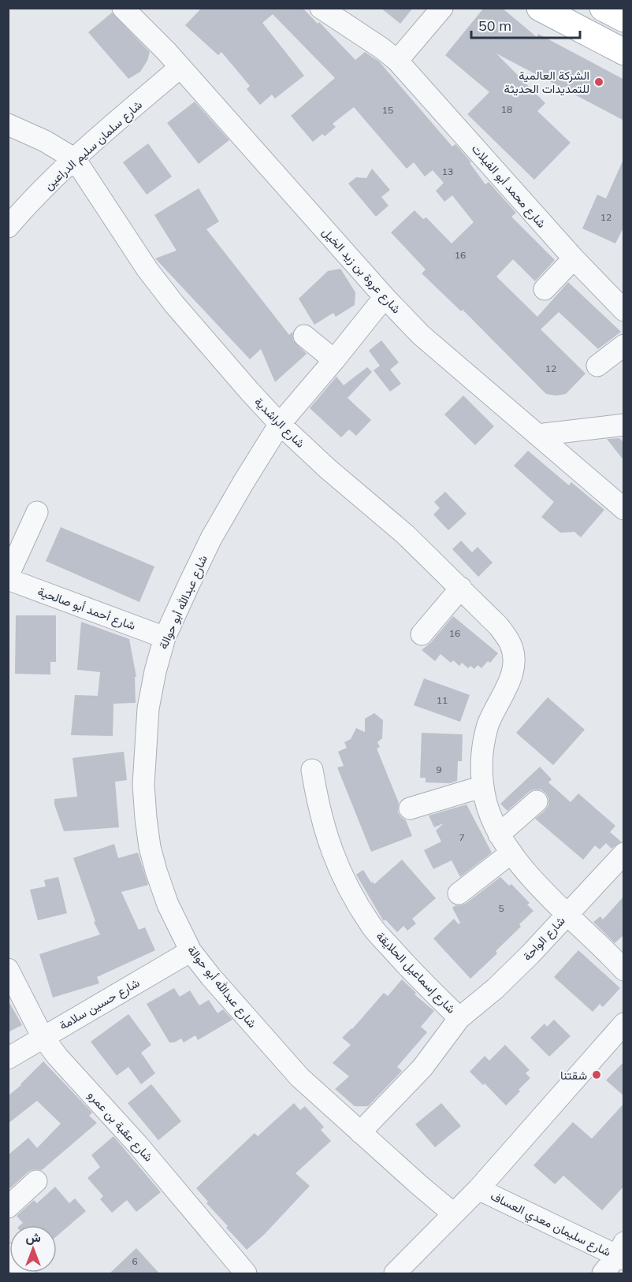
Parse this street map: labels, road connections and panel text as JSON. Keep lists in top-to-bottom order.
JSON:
{
  "streets": {
    "street": [
      "شارع سلمان سليم الدراعين",
      "شارع محمد أبو الفيلات",
      "شارع عروة بن زيد الخيل",
      "شارع الراشدية",
      "شارع عبدالله أبو حوالة",
      "شارع أحمد أبو صالحية",
      "شارع الواحة",
      "شارع إسماعيل الحلايقة",
      "شارع حسين سلامة",
      "شارع عقبة بن عمرو",
      "شارع سليمان معدي العساف"
    ]
  },
  "crossings": [
    ["شارع سلمان سليم الدراعين", "شارع عروة بن زيد الخيل"],
    ["شارع سلمان سليم الدراعين", "شارع الراشدية"],
    ["شارع عروة بن زيد الخيل", "شارع عبدالله أبو حوالة"],
    ["شارع الراشدية", "شارع عبدالله أبو حوالة"],
    ["شارع الراشدية", "شارع الواحة"],
    ["شارع عبدالله أبو حوالة", "شارع أحمد أبو صالحية"],
    ["شارع عبدالله أبو حوالة", "شارع الواحة"],
    ["شارع عبدالله أبو حوالة", "شارع حسين سلامة"],
    ["شارع الواحة", "شارع إسماعيل الحلايقة"],
    ["شارع حسين سلامة", "شارع عقبة بن عمرو"]
  ],
  "places": ["الشركة العالمية للتمديدات الحديثة", "شقتنا"],
  "house_numbers": [
    "18",
    "15",
    "13",
    "12",
    "16",
    "12",
    "16",
    "11",
    "9",
    "7",
    "5",
    "6"
  ],
  "scale_bar": "50 m",
  "north": "top"
}
